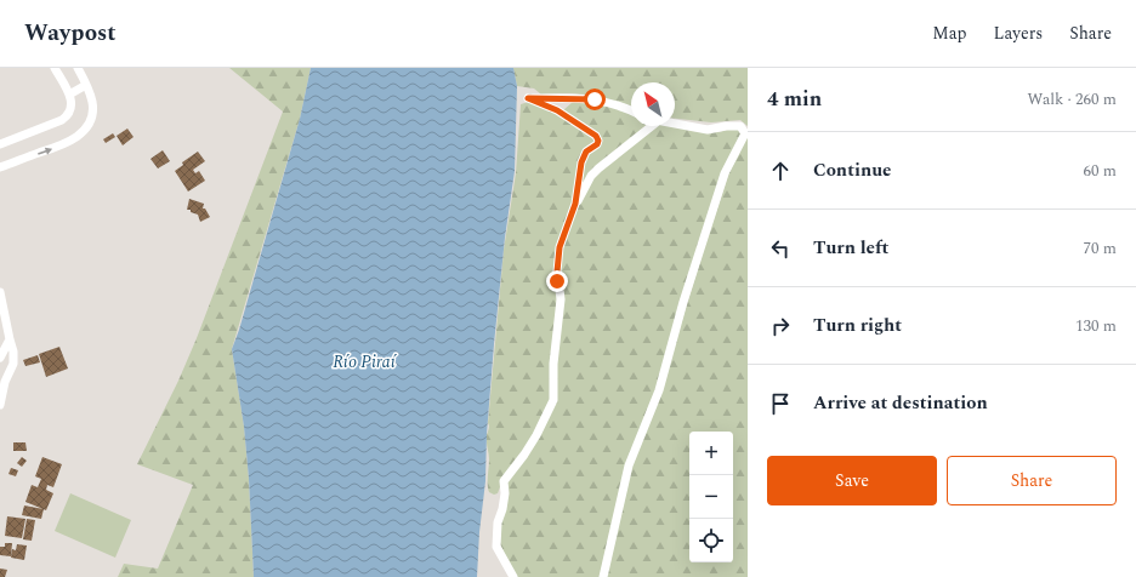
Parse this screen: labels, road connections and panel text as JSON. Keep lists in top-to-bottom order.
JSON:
{
  "water": ["Río Piraí"],
  "north": "top left",
  "page": {
    "header": "Waypost",
    "nav": ["Map", "Layers", "Share"],
    "heading": ["4 min", "Walk · 260 m"],
    "list": [
      ["Continue", "60 m"],
      ["Turn left", "70 m"],
      ["Turn right", "130 m"],
      "Arrive at destination"
    ],
    "map_buttons": ["+", "−"],
    "buttons": ["Save", "Share"]
  }
}
